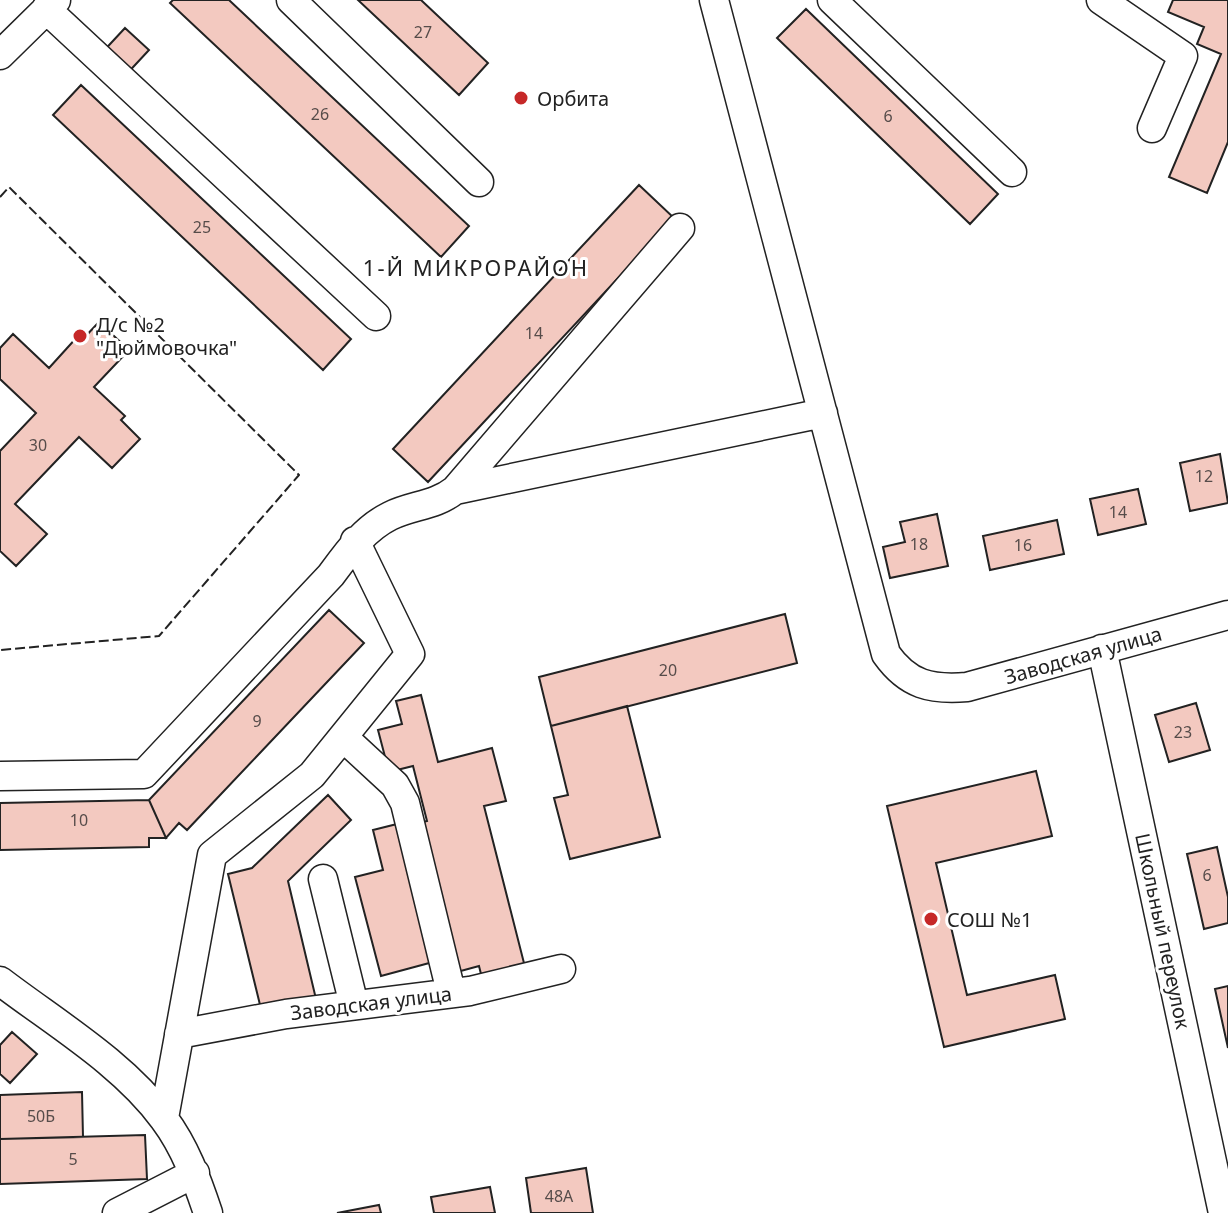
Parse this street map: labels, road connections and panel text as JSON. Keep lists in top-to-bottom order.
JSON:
{
  "streets": {
    "street": ["Заводская улица", "Школьный переулок"]
  },
  "crossings": [
    ["Заводская улица", "Школьный переулок"]
  ],
  "districts": ["1-Й МИКРОРАЙОН"],
  "places": ["Орбита", "Д/с №2 \"Дюймовочка\"", "СОШ №1"],
  "house_numbers": [
    "27",
    "26",
    "6",
    "25",
    "14",
    "30",
    "12",
    "14",
    "18",
    "16",
    "20",
    "9",
    "23",
    "10",
    "6",
    "50Б",
    "5",
    "48А"
  ]
}
